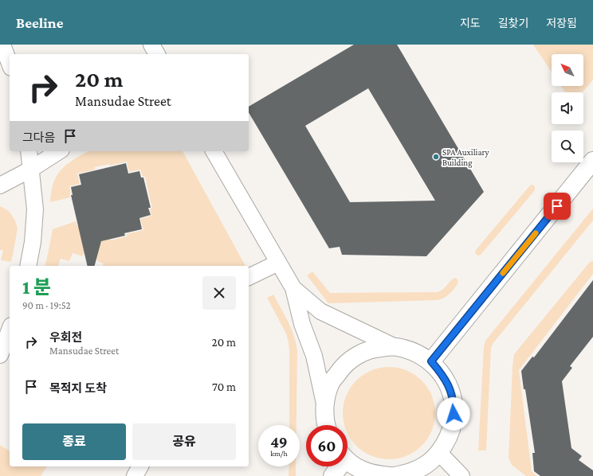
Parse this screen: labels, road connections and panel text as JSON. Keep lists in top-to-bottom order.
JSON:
{
  "places": ["SPA Auxiliary Building"],
  "north": "top left",
  "page": {
    "header": "Beeline",
    "nav": ["지도", "길찾기", "저장됨"],
    "turn": ["20 m", "Mansudae Street"],
    "then": "그다음",
    "heading": ["1 분", "90 m · 19:52"],
    "list": [
      {
        "name": "우회전",
        "note": "Mansudae Street",
        "value": "20 m"
      },
      {
        "name": "목적지 도착",
        "value": "70 m"
      }
    ],
    "buttons": ["종료", "공유"],
    "speed": "49 km/h",
    "limit": "60"
  }
}
